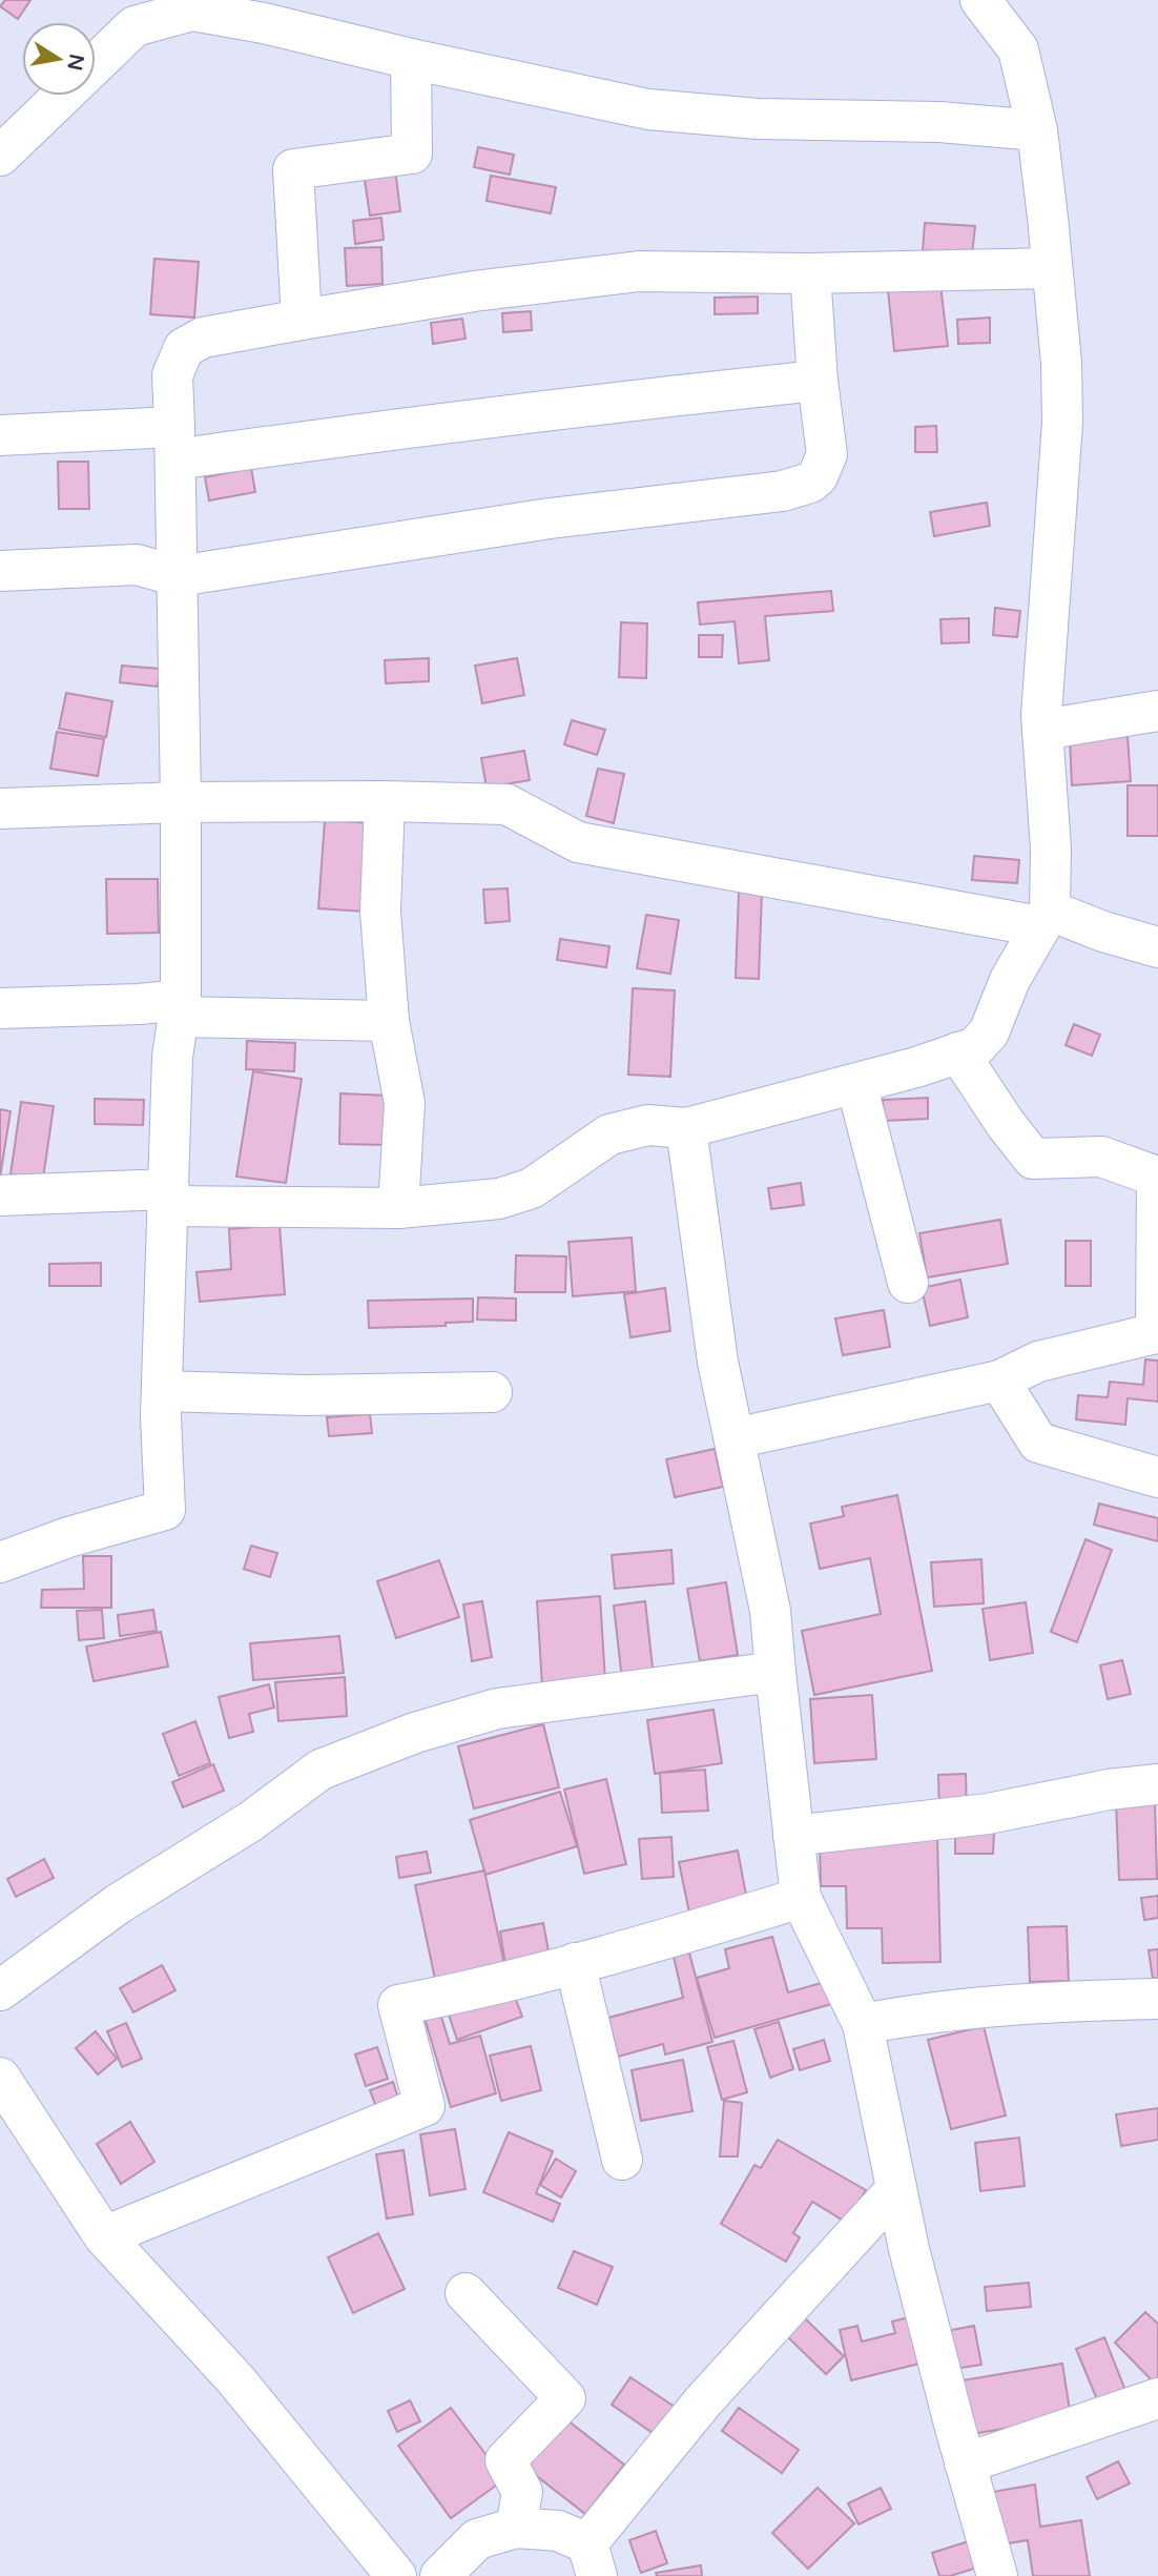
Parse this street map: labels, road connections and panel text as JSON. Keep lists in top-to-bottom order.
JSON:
{
  "north": "right"
}
